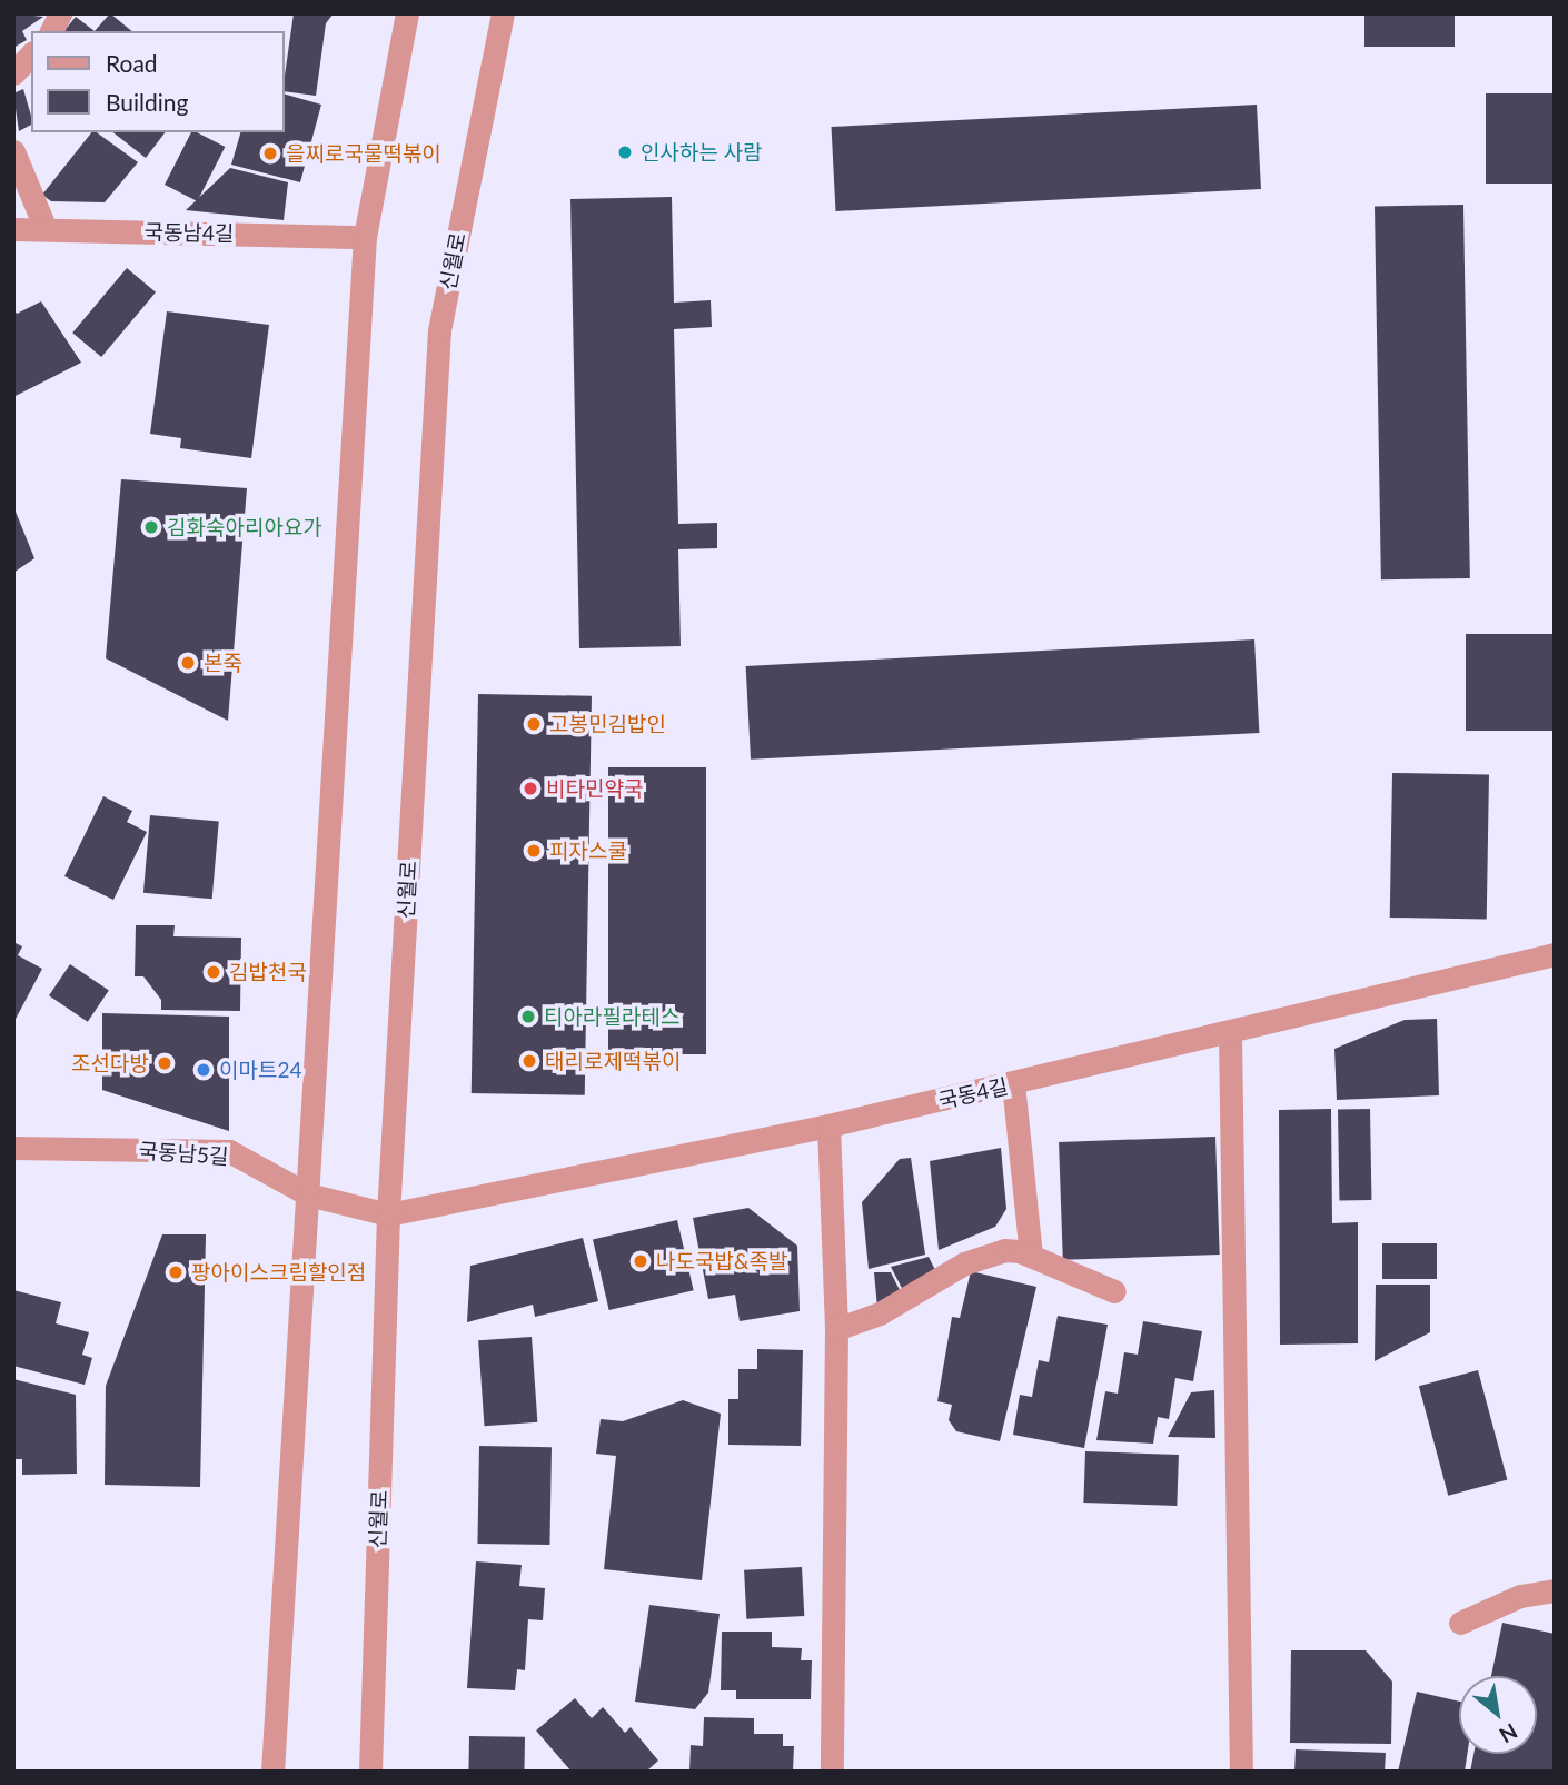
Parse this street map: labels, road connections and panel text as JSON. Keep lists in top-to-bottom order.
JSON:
{
  "streets": {
    "street": [
      "국동남4길",
      "신월로",
      "국동4길",
      "국동남5길"
    ]
  },
  "crossings": [
    ["신월로", "국동4길"],
    ["신월로", "국동남5길"],
    ["국동4길", "국동남5길"]
  ],
  "places": [
    "인사하는 사람",
    "을찌로국물떡볶이",
    "김화숙아리아요가",
    "본죽",
    "고봉민김밥인",
    "비타민약국",
    "피자스쿨",
    "김밥천국",
    "티아라필라테스",
    "태리로제떡볶이",
    "조선다방",
    "이마트24",
    "나도국밥&족발",
    "팡아이스크림할인점"
  ],
  "legend": ["Road", "Building"],
  "north": "bottom right"
}
